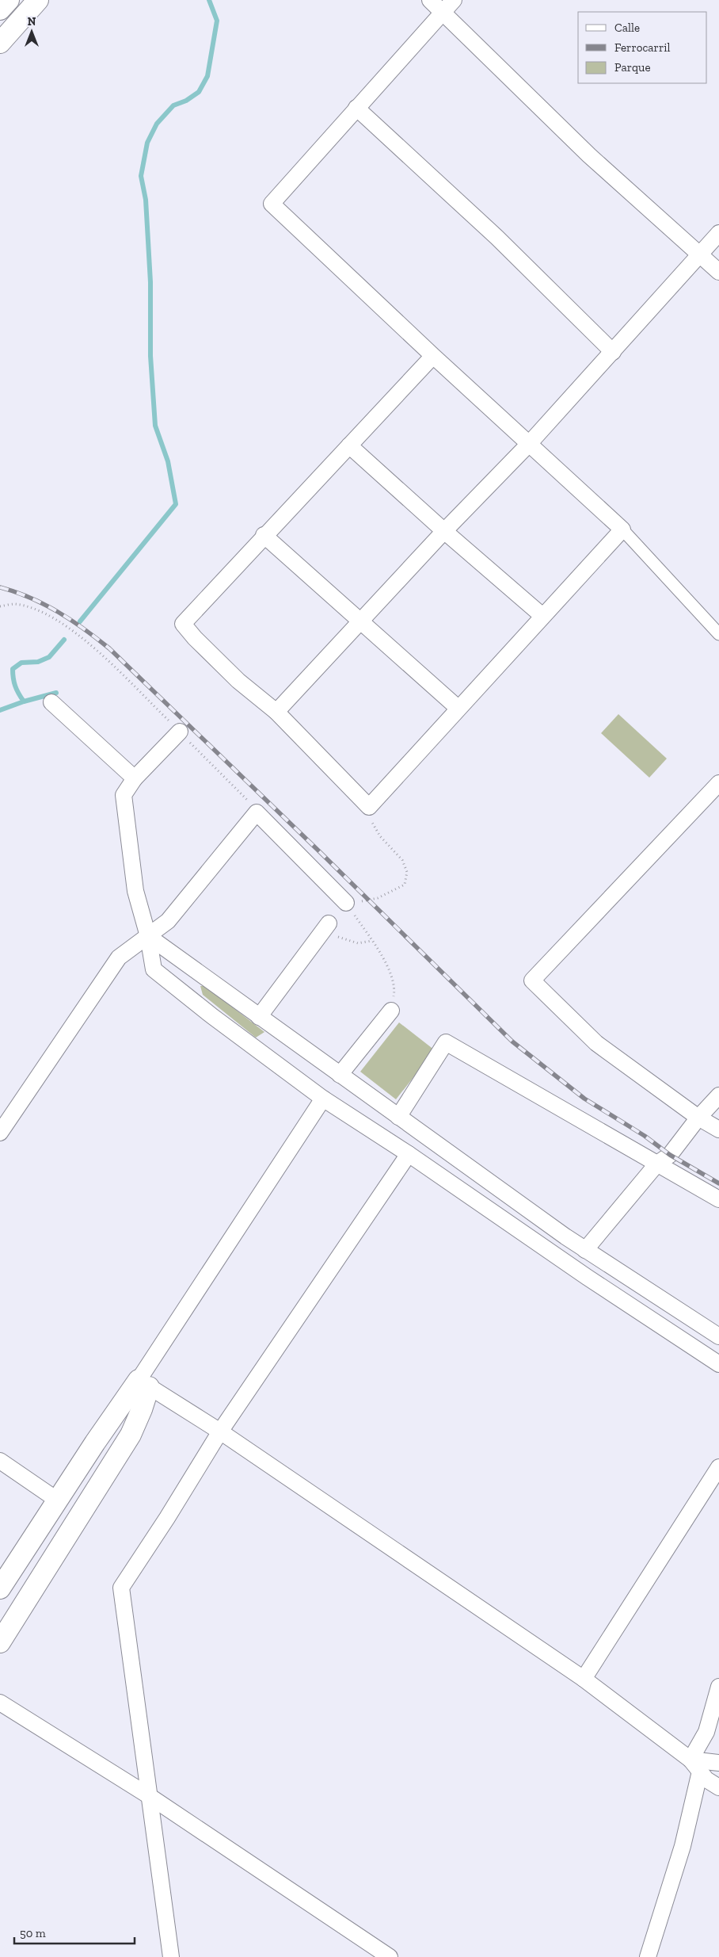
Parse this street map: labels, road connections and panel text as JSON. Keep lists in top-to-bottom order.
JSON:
{
  "legend": ["Calle", "Ferrocarril", "Parque"],
  "scale_bar": "50 m",
  "north": "top"
}
